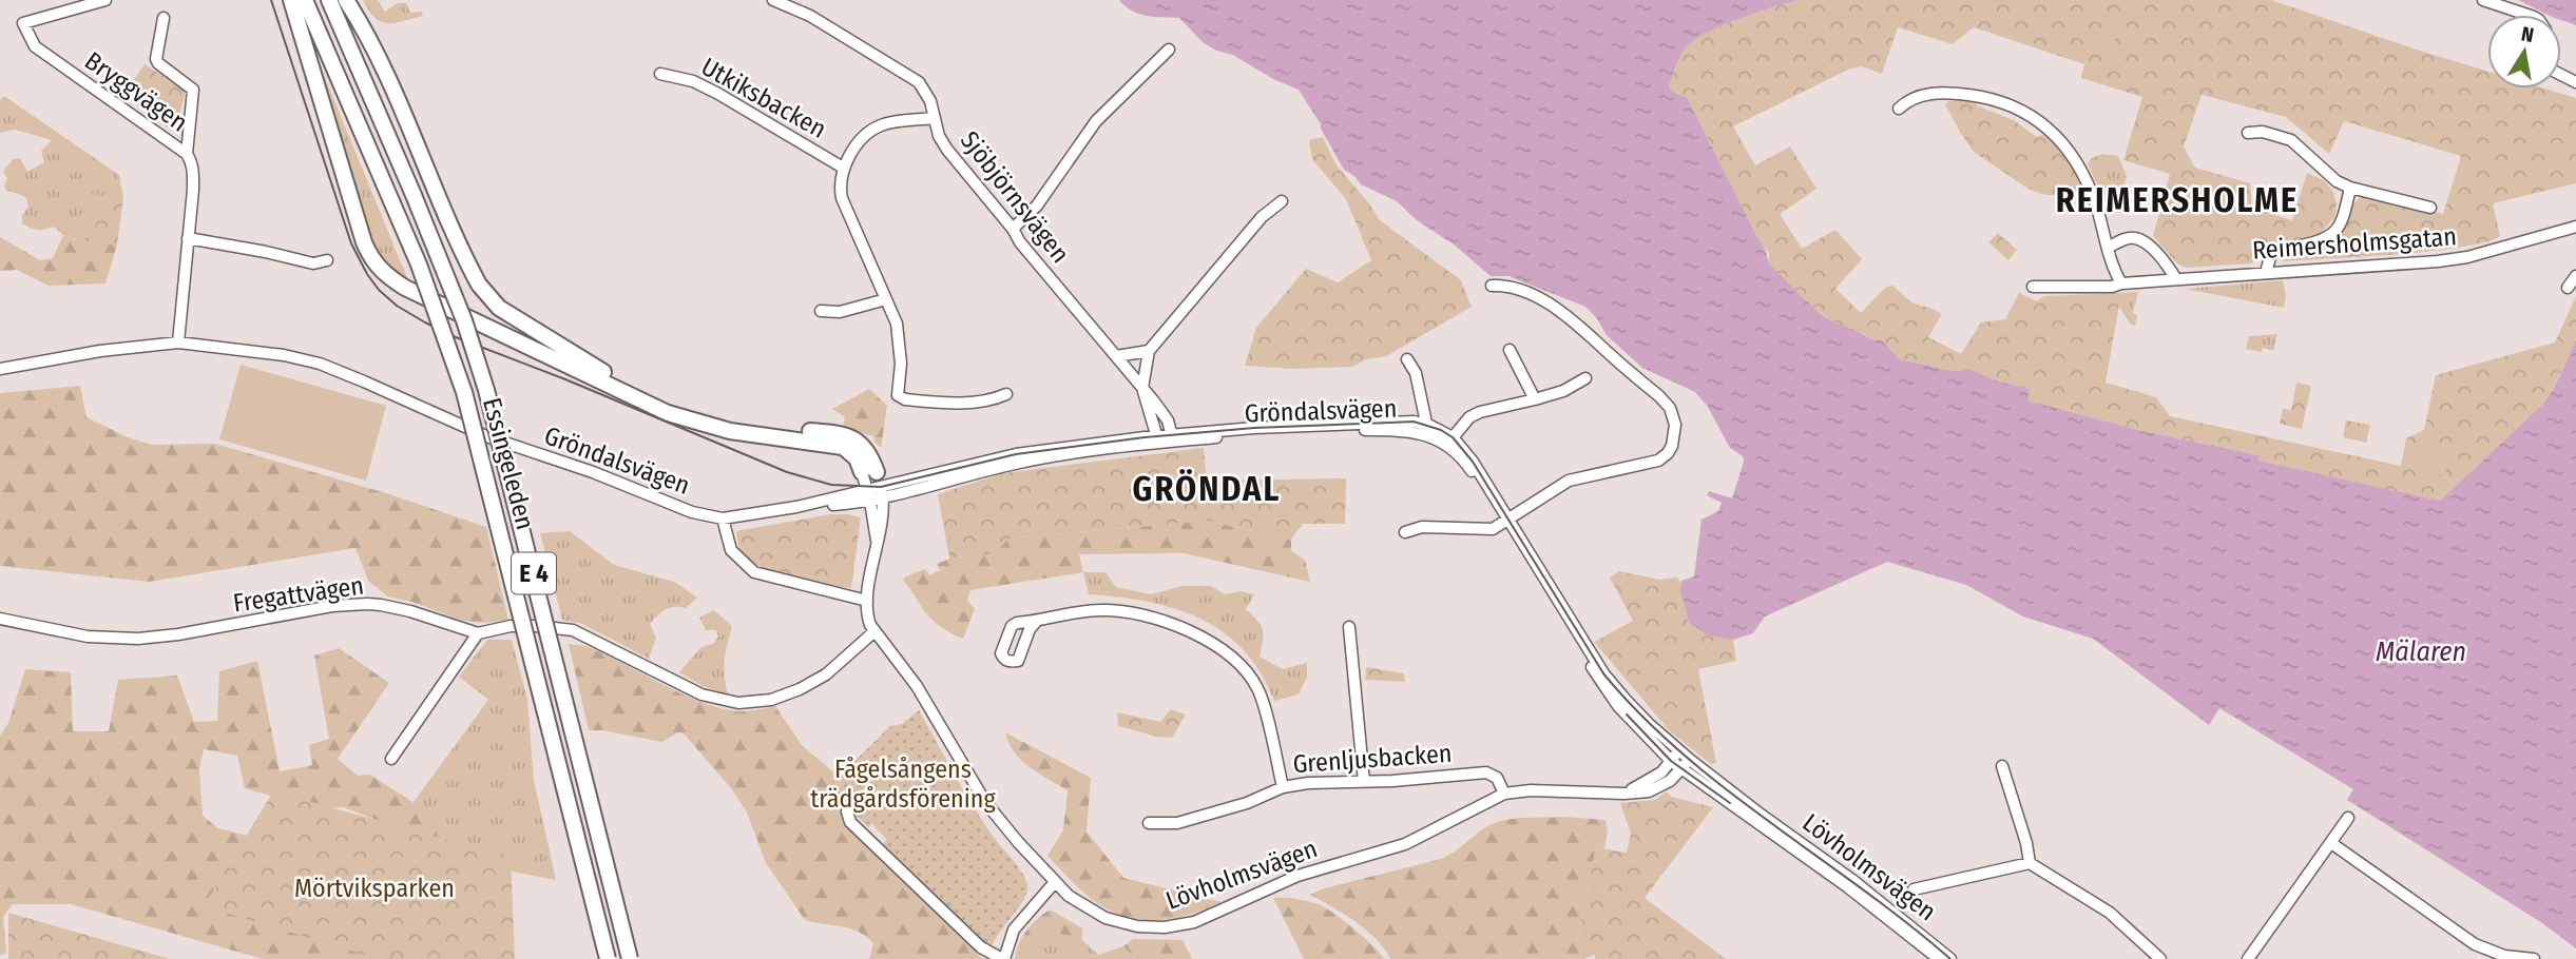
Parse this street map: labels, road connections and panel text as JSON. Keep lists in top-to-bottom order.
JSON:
{
  "streets": {
    "highway": ["Essingeleden", "E 4"],
    "street": [
      "Bryggvägen",
      "Utkiksbacken",
      "Sjöbjörnsvägen",
      "Reimersholmsgatan",
      "Gröndalsvägen",
      "Fregattvägen",
      "Grenljusbacken",
      "Lövholmsvägen"
    ]
  },
  "crossings": [
    ["Bryggvägen", "Gröndalsvägen"],
    ["Sjöbjörnsvägen", "Gröndalsvägen"],
    ["Gröndalsvägen", "Lövholmsvägen"],
    ["Fregattvägen", "Lövholmsvägen"],
    ["Grenljusbacken", "Lövholmsvägen"]
  ],
  "districts": ["REIMERSHOLME", "GRÖNDAL"],
  "water": ["Mälaren"],
  "parks": ["Fågelsångens trädgårdsförening", "Mörtviksparken"],
  "north": "top"
}
